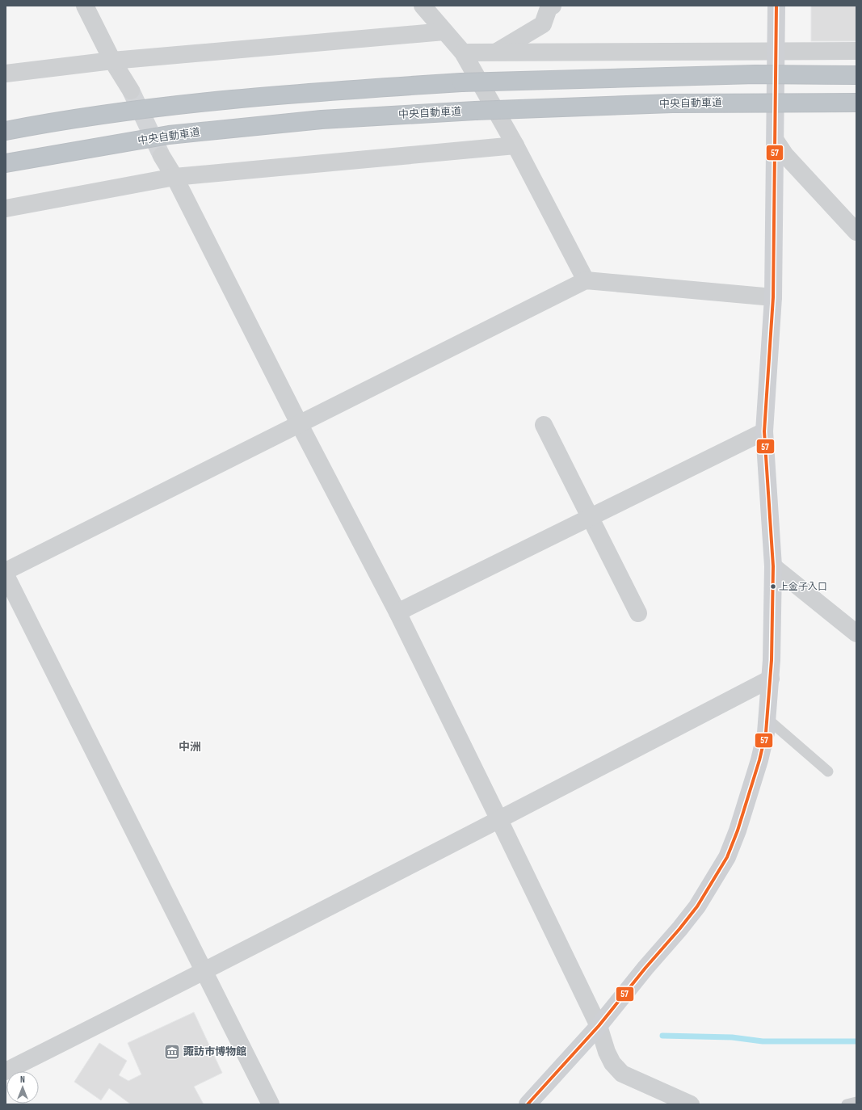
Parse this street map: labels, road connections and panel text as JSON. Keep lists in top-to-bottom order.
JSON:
{
  "streets": {
    "highway": ["中央自動車道"]
  },
  "districts": ["中洲"],
  "places": {
    "other": ["上金子入口"],
    "museum": ["諏訪市博物館"]
  },
  "lines": ["transit line 57"],
  "north": "top"
}
